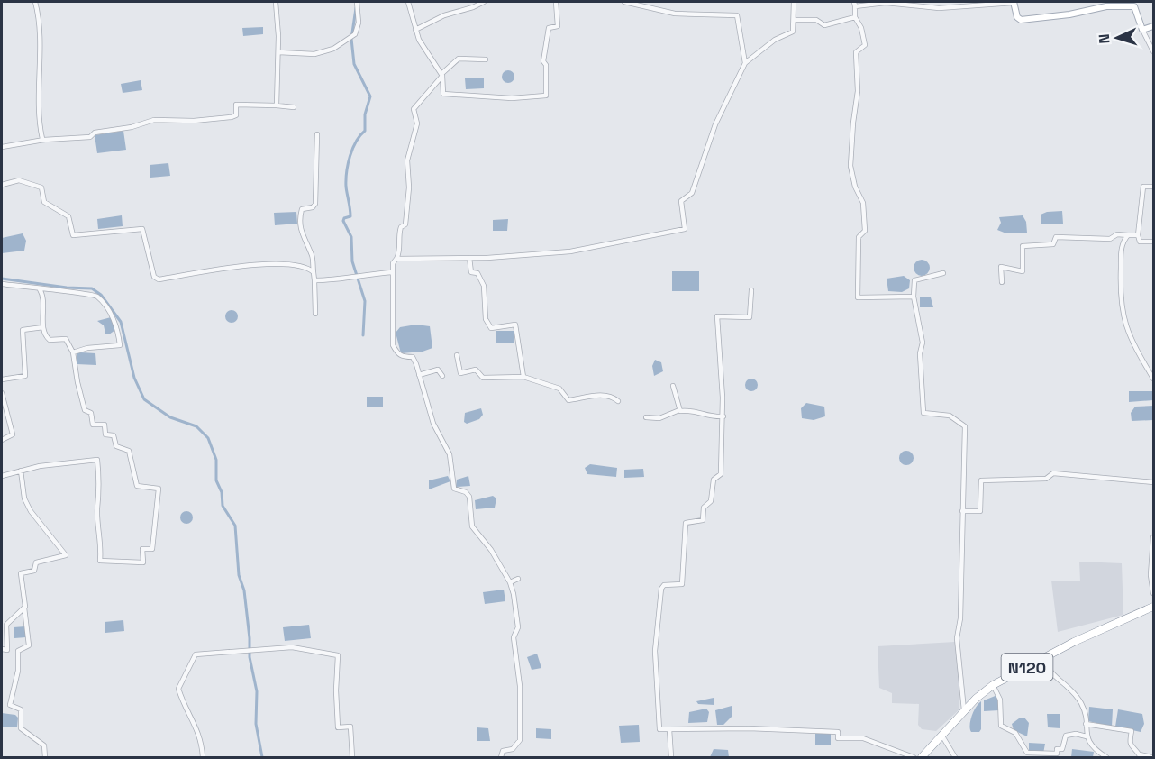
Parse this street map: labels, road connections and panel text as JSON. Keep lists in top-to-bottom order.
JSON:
{
  "streets": {
    "highway": ["N120"]
  },
  "north": "left"
}
